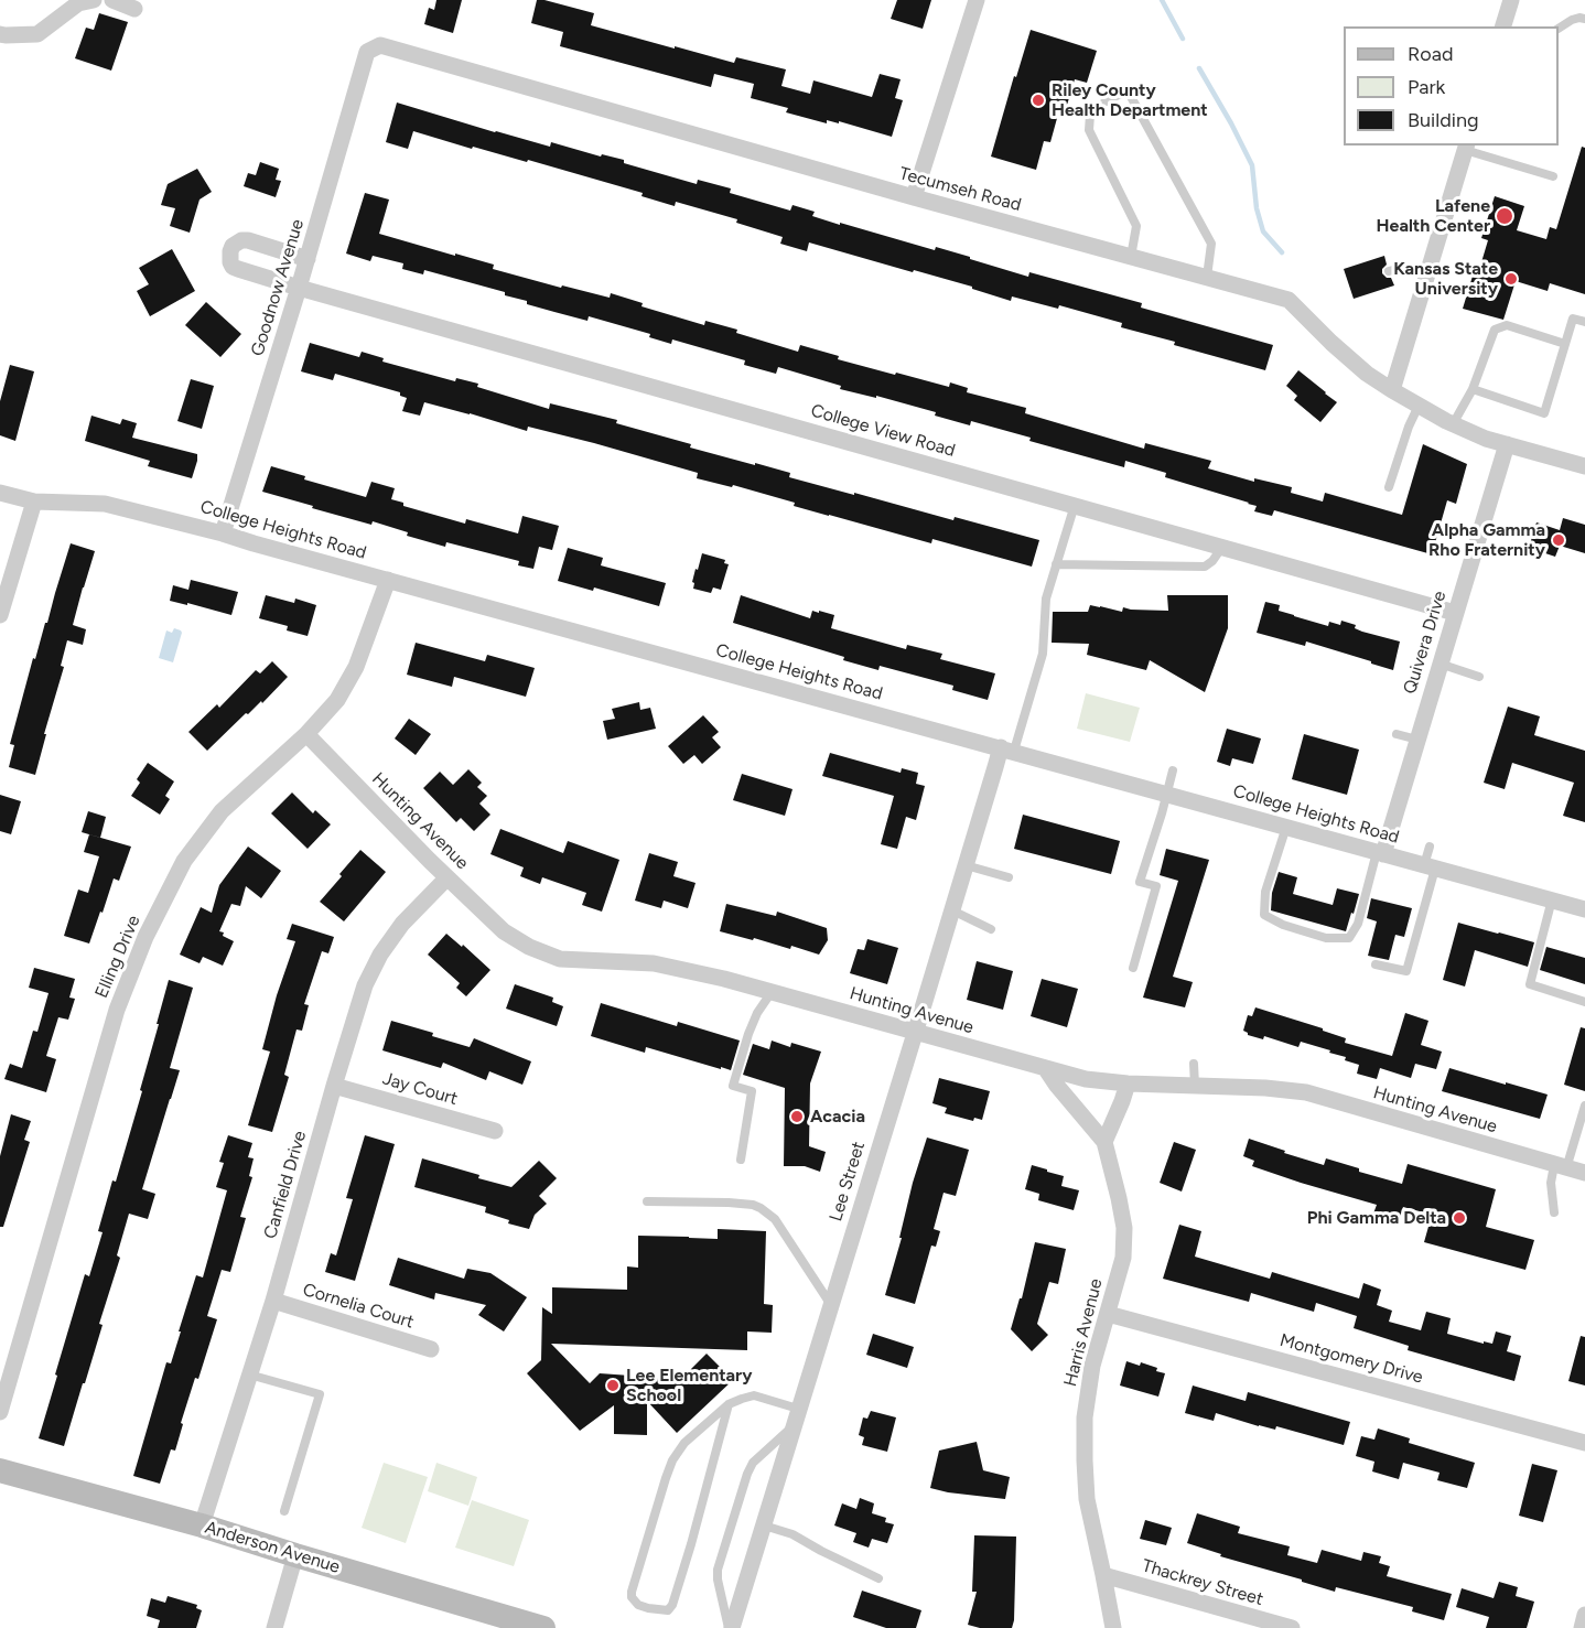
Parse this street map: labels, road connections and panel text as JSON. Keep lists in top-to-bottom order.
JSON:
{
  "streets": {
    "main road": ["Anderson Avenue"],
    "street": [
      "Tecumseh Road",
      "Goodnow Avenue",
      "College View Road",
      "College Heights Road",
      "Quivera Drive",
      "Hunting Avenue",
      "Elling Drive",
      "Jay Court",
      "Lee Street",
      "Canfield Drive",
      "Cornelia Court",
      "Harris Avenue",
      "Montgomery Drive",
      "Thackrey Street"
    ]
  },
  "crossings": [
    ["Tecumseh Road", "Goodnow Avenue"],
    ["Tecumseh Road", "Quivera Drive"],
    ["Goodnow Avenue", "College View Road"],
    ["Goodnow Avenue", "College Heights Road"],
    ["College View Road", "Quivera Drive"],
    ["College Heights Road", "Quivera Drive"],
    ["College Heights Road", "Elling Drive"],
    ["College Heights Road", "Lee Street"],
    ["Hunting Avenue", "Elling Drive"],
    ["Hunting Avenue", "Lee Street"],
    ["Hunting Avenue", "Canfield Drive"],
    ["Hunting Avenue", "Harris Avenue"],
    ["Jay Court", "Canfield Drive"],
    ["Canfield Drive", "Cornelia Court"],
    ["Canfield Drive", "Anderson Avenue"],
    ["Harris Avenue", "Montgomery Drive"],
    ["Harris Avenue", "Thackrey Street"]
  ],
  "places": [
    "Riley County Health Department",
    "Lafene Health Center",
    "Kansas State University",
    "Alpha Gamma Rho Fraternity",
    "Acacia",
    "Phi Gamma Delta",
    "Lee Elementary School"
  ],
  "legend": ["Road", "Park", "Building"]
}
